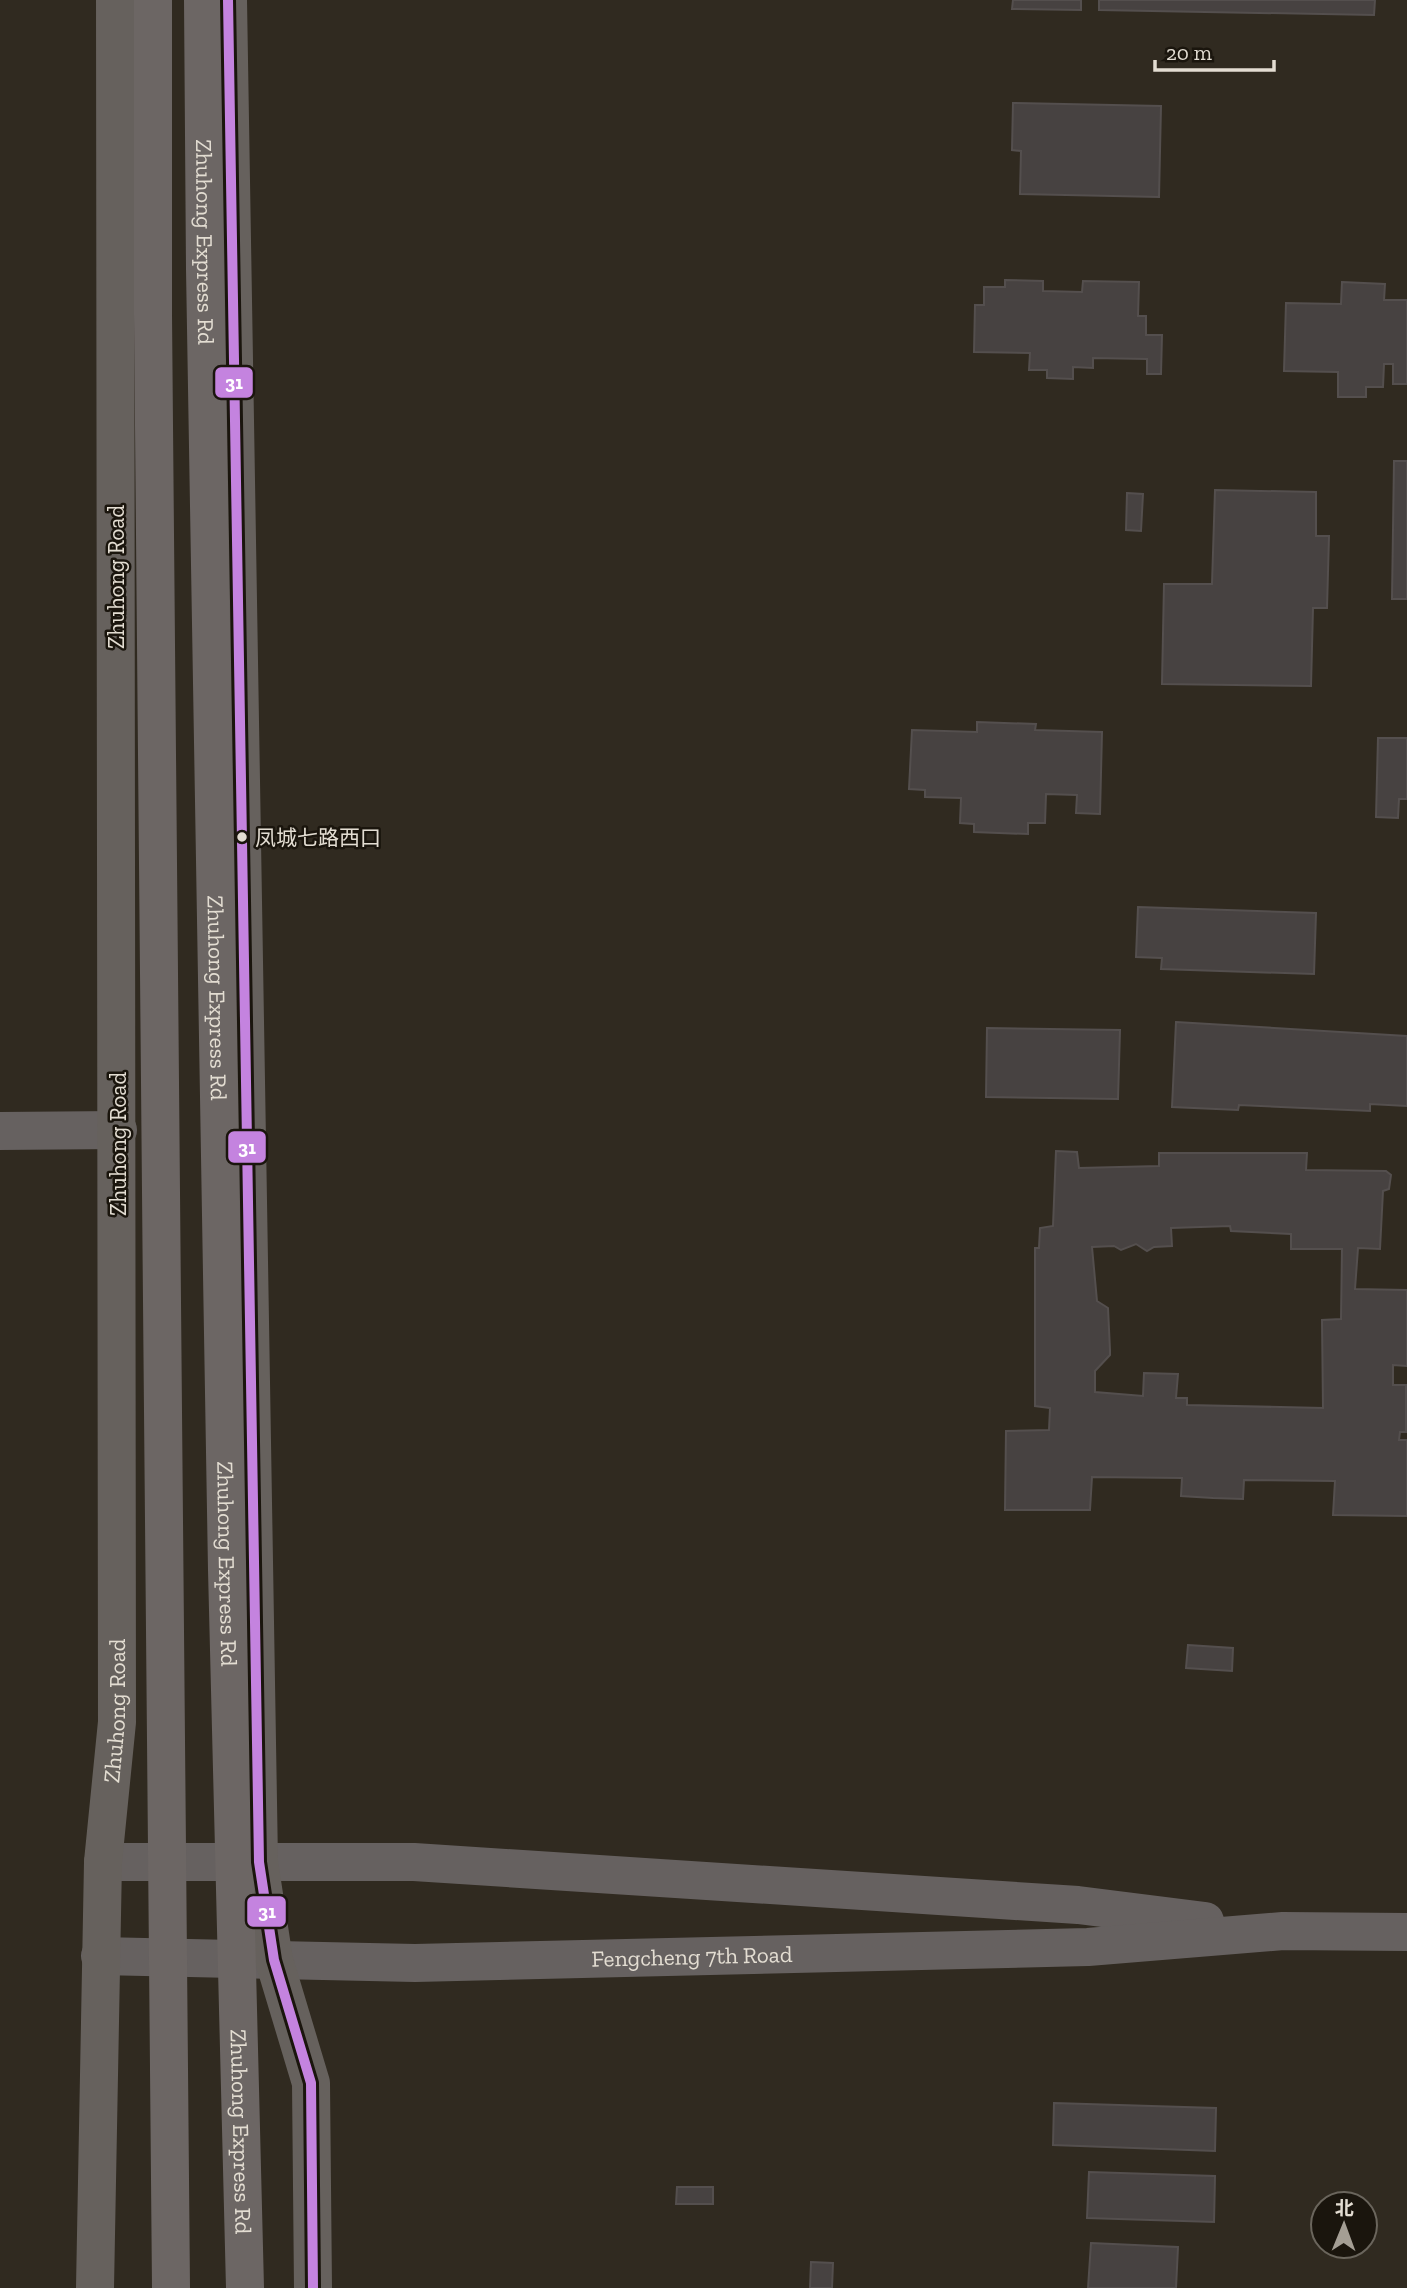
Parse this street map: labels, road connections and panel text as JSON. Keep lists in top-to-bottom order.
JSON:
{
  "streets": {
    "highway": ["Zhuhong Express Rd"],
    "main road": ["Zhuhong Road"],
    "street": ["Fengcheng 7th Road"]
  },
  "crossings": [
    ["Zhuhong Road", "Fengcheng 7th Road"]
  ],
  "places": ["凤城七路西口"],
  "lines": ["transit line 31"],
  "scale_bar": "20 m",
  "north": "top"
}
